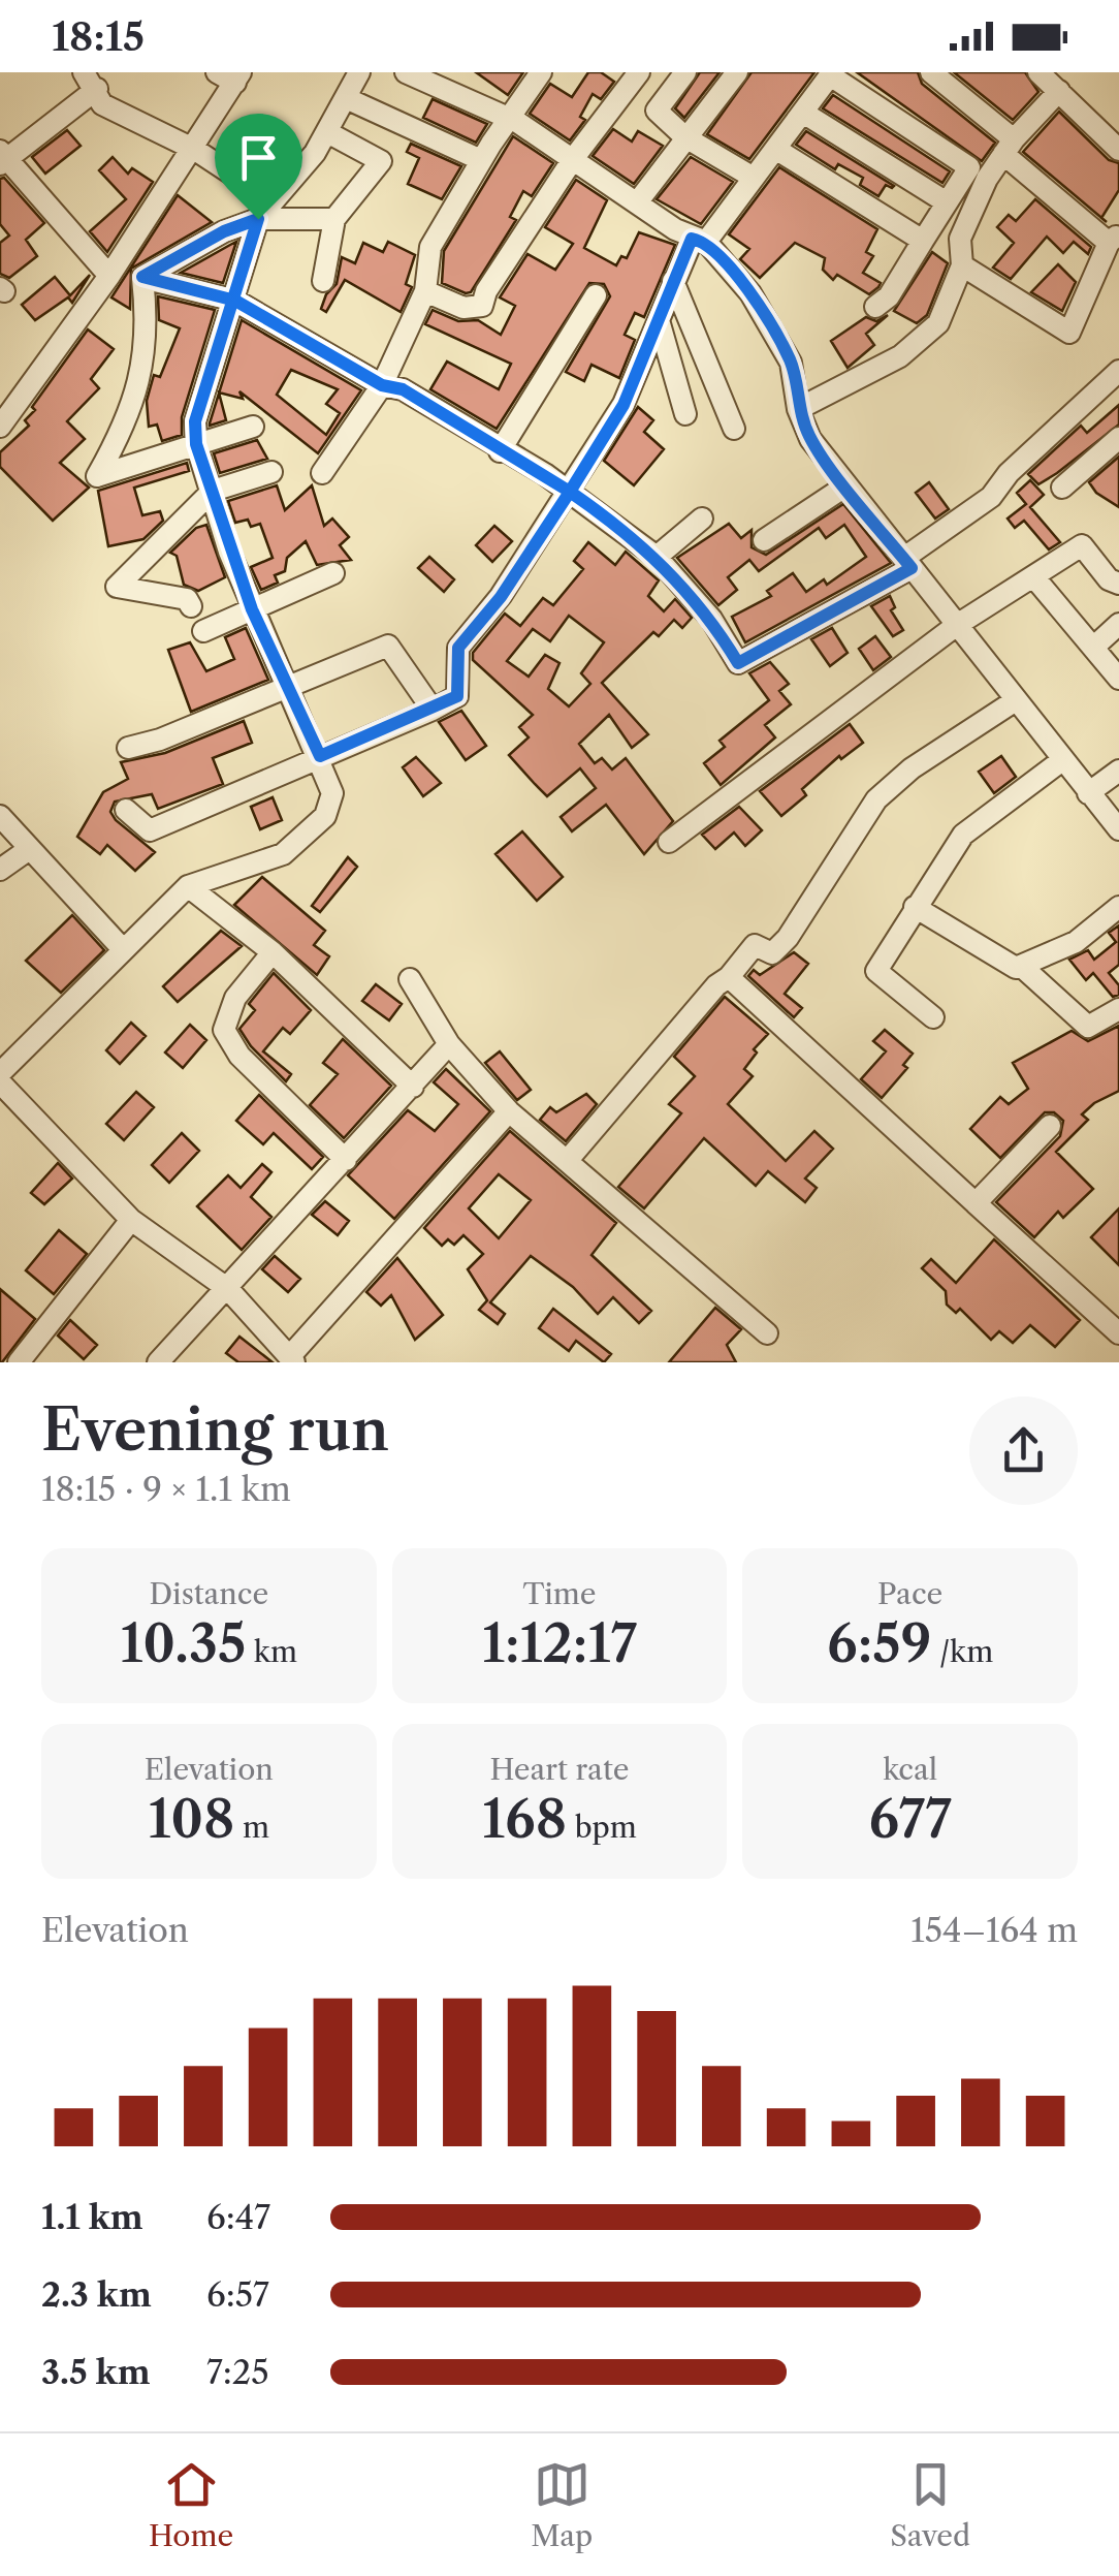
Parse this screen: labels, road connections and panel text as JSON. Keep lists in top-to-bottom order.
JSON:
{
  "page": {
    "status": "18:15",
    "heading": ["Evening run", "18:15 · 9 × 1.1 km"],
    "stats": [
      ["Distance", "10.35 km"],
      ["Time", "1:12:17"],
      ["Pace", "6:59 /km"],
      ["Elevation", "108 m"],
      ["Heart rate", "168 bpm"],
      ["kcal", "677"]
    ],
    "chart": ["Elevation", "154–164 m"],
    "list": [
      {
        "name": "1.1 km",
        "note": "6:47"
      },
      {
        "name": "2.3 km",
        "note": "6:57"
      },
      {
        "name": "3.5 km",
        "note": "7:25"
      }
    ],
    "tabs": ["Home", "Map", "Saved"]
  }
}
